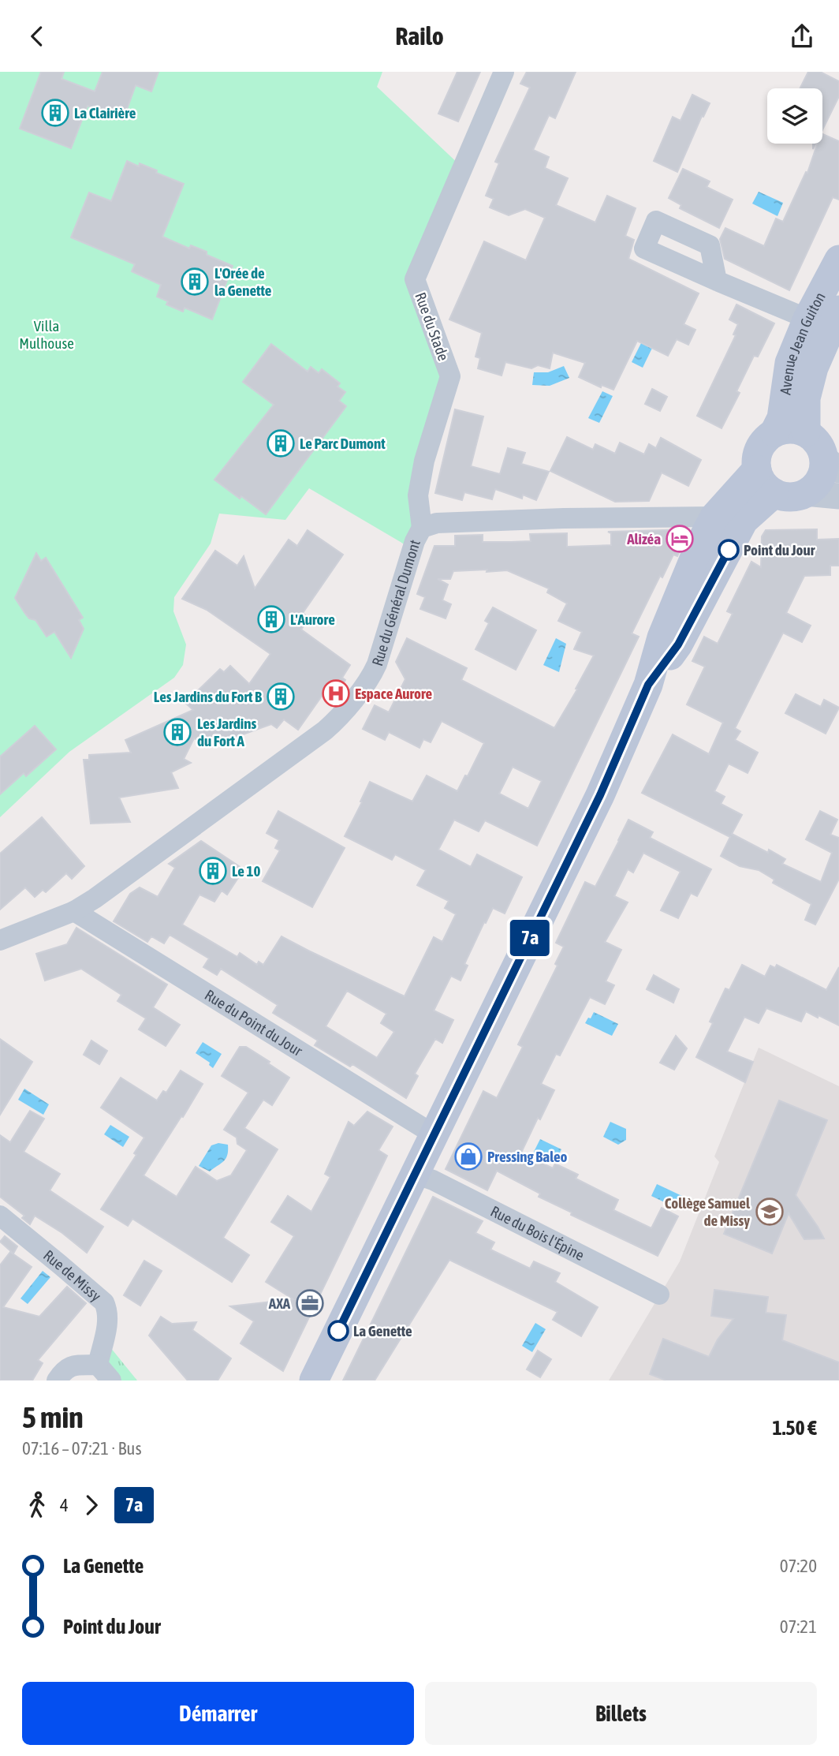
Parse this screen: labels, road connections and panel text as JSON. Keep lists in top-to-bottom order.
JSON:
{
  "streets": {
    "main road": ["Avenue Jean Guiton"],
    "street": [
      "Rue du Stade",
      "Rue du Général Dumont",
      "Rue du Point du Jour",
      "Rue du Bois l'Épine",
      "Rue de Missy"
    ]
  },
  "crossings": [
    ["Rue du Stade", "Rue du Général Dumont"],
    ["Rue du Général Dumont", "Rue du Point du Jour"]
  ],
  "parks": ["Villa Mulhouse"],
  "places": {
    "building": [
      "La Clairière",
      "L'Orée de la Genette",
      "Le Parc Dumont",
      "L'Aurore",
      "Les Jardins du Fort B",
      "Les Jardins du Fort A",
      "Le 10"
    ],
    "hotel": ["Alizéa"],
    "other": ["Point du Jour", "La Genette"],
    "hospital": ["Espace Aurore"],
    "shop": ["Pressing Baleo"],
    "school or university": ["Collège Samuel de Missy"],
    "office": ["AXA"]
  },
  "lines": ["bus line 7a"],
  "page": {
    "header": "Railo",
    "on_map": "7a",
    "heading": ["5 min", "07:16 – 07:21 · Bus", "1.50 €"],
    "legs": ["4", "7a"],
    "list": [
      {
        "name": "La Genette",
        "value": "07:20"
      },
      {
        "name": "Point du Jour",
        "value": "07:21"
      }
    ],
    "buttons": ["Démarrer", "Billets"]
  }
}
